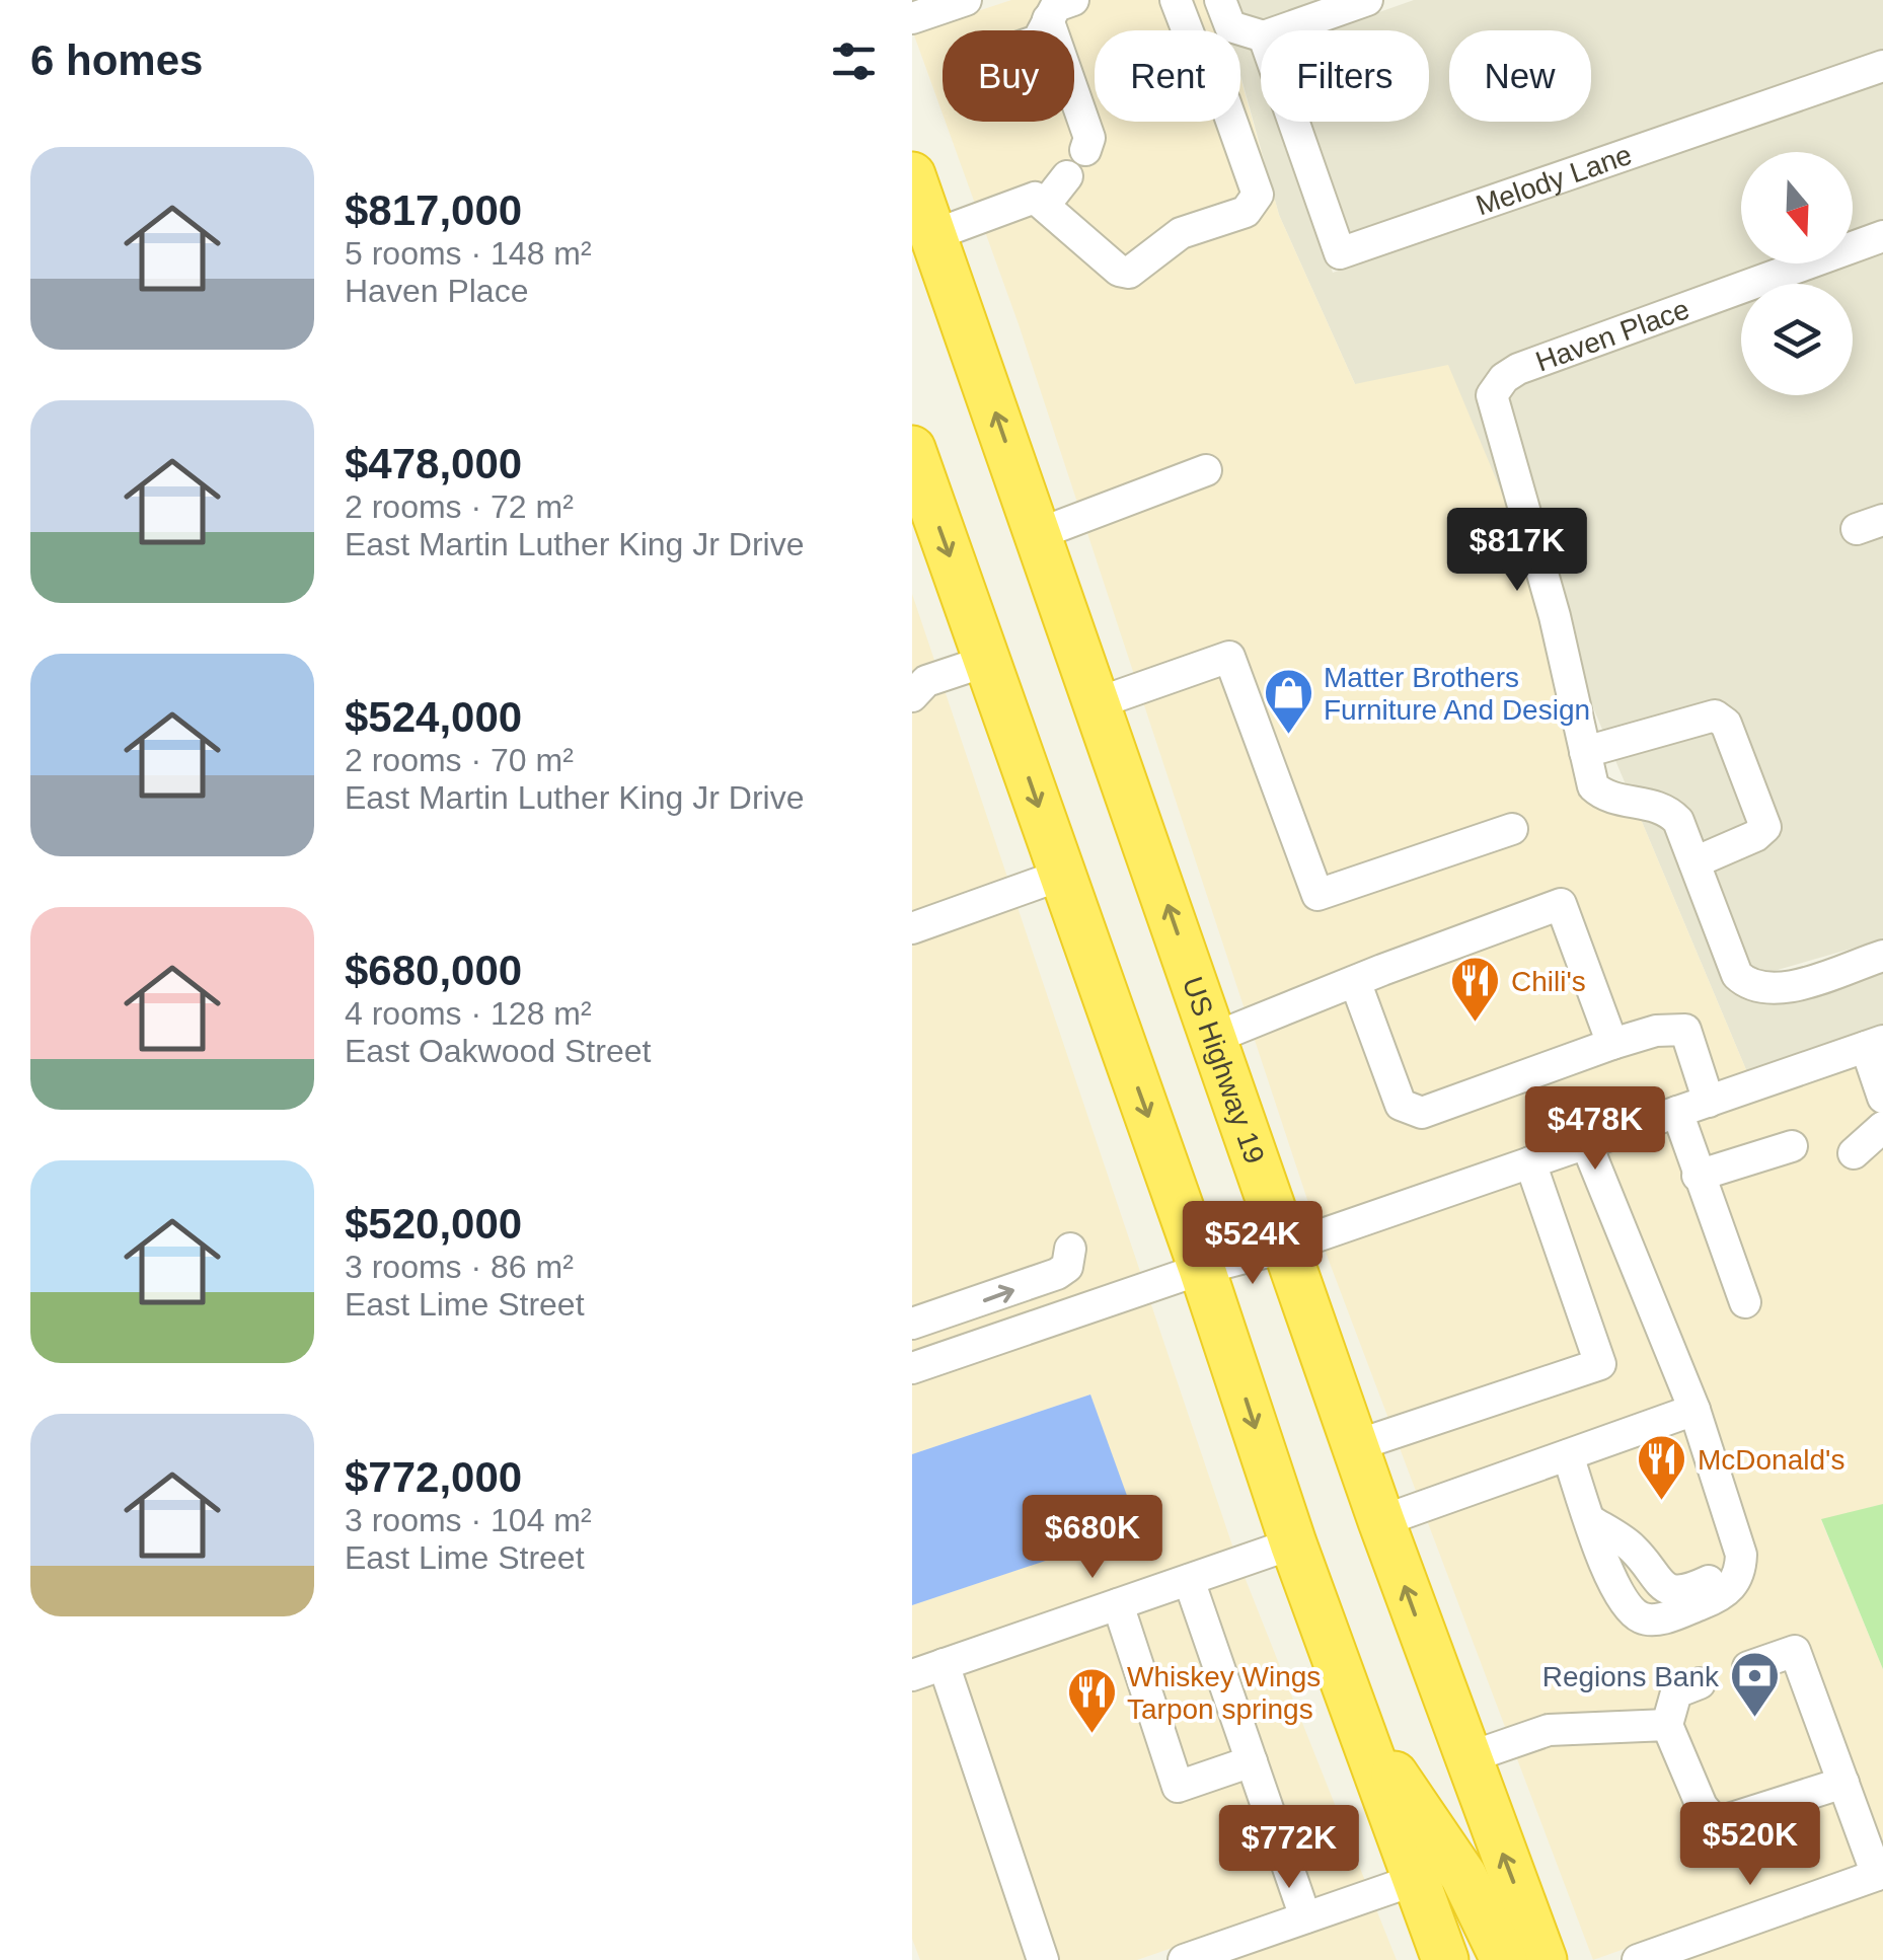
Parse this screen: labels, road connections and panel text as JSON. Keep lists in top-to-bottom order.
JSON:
{
  "streets": {
    "highway": ["US Highway 19"],
    "street": ["Melody Lane", "Haven Place"]
  },
  "places": {
    "shop": ["Matter Brothers Furniture And Design"],
    "restaurant": ["Chili's", "McDonald's", "Whiskey Wings Tarpon springs"],
    "bank": ["Regions Bank"]
  },
  "north": "bottom",
  "page": {
    "heading": "6 homes",
    "chip": [
      "Buy",
      "Rent",
      "Filters",
      "New"
    ],
    "list": [
      {
        "name": "$817,000",
        "note": "5 rooms · 148 m² · Haven Place"
      },
      {
        "name": "$478,000",
        "note": "2 rooms · 72 m² · East Martin Luther King Jr Drive"
      },
      {
        "name": "$524,000",
        "note": "2 rooms · 70 m² · East Martin Luther King Jr Drive"
      },
      {
        "name": "$680,000",
        "note": "4 rooms · 128 m² · East Oakwood Street"
      },
      {
        "name": "$520,000",
        "note": "3 rooms · 86 m² · East Lime Street"
      },
      {
        "name": "$772,000",
        "note": "3 rooms · 104 m² · East Lime Street"
      }
    ],
    "price": [
      "$817K",
      "$478K",
      "$524K",
      "$680K",
      "$520K",
      "$772K"
    ]
  }
}
